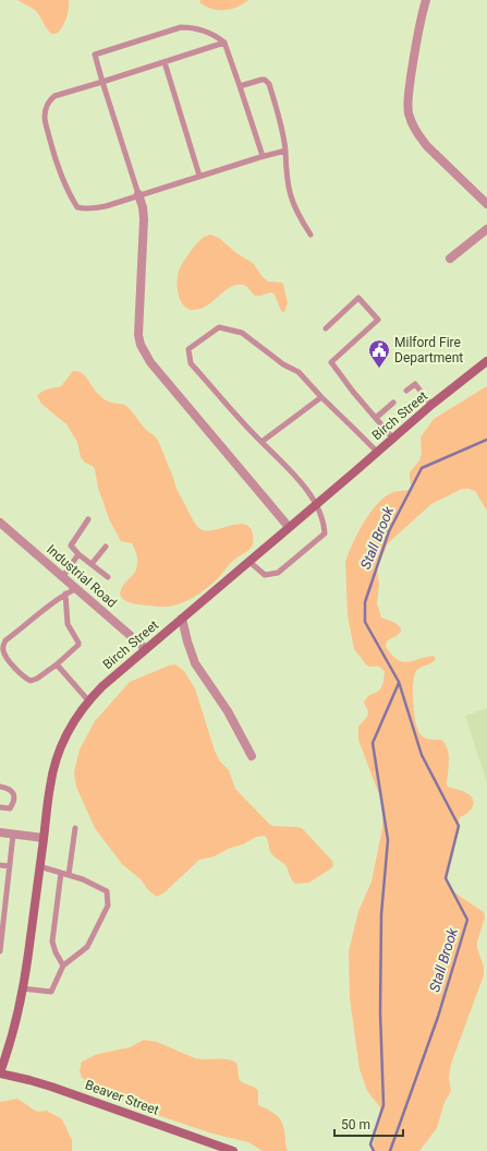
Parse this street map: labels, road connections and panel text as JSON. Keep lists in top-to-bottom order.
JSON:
{
  "streets": {
    "street": ["Birch Street", "Industrial Road", "Beaver Street"]
  },
  "crossings": [
    ["Birch Street", "Industrial Road"],
    ["Birch Street", "Beaver Street"]
  ],
  "water": ["Stall Brook"],
  "places": {
    "public building": ["Milford Fire Department"]
  },
  "scale_bar": "50 m"
}
